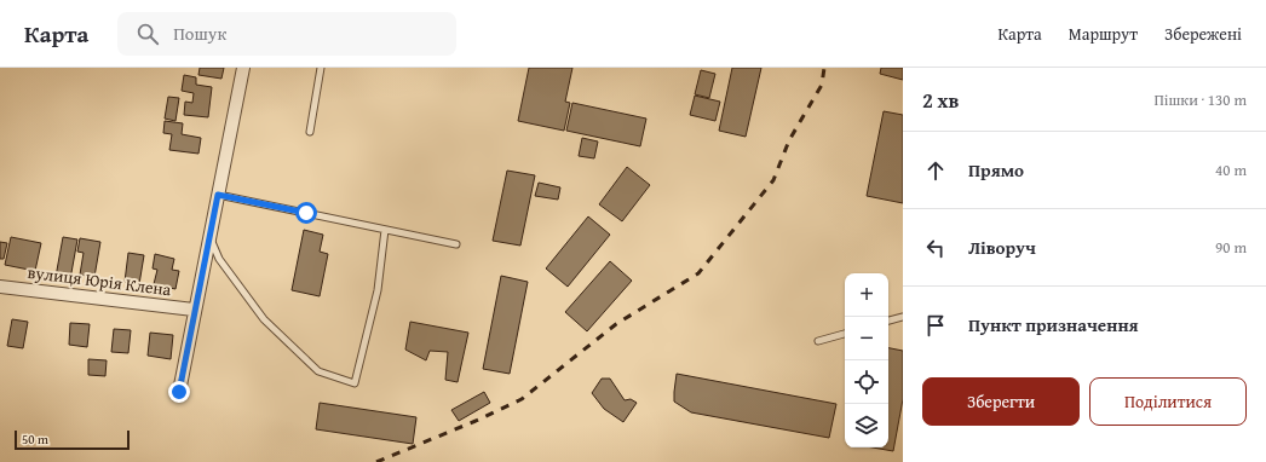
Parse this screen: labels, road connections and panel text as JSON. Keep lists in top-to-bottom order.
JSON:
{
  "streets": {
    "street": ["вулиця Юрія Клена"]
  },
  "scale_bar": "50 m",
  "page": {
    "header": "Карта",
    "search": "Пошук",
    "nav": ["Карта", "Маршрут", "Збережені"],
    "heading": ["2 хв", "Пішки · 130 m"],
    "list": [
      ["Прямо", "40 m"],
      ["Ліворуч", "90 m"],
      "Пункт призначення"
    ],
    "map_buttons": ["+", "−"],
    "buttons": ["Зберегти", "Поділитися"],
    "scale": "50 m"
  }
}
